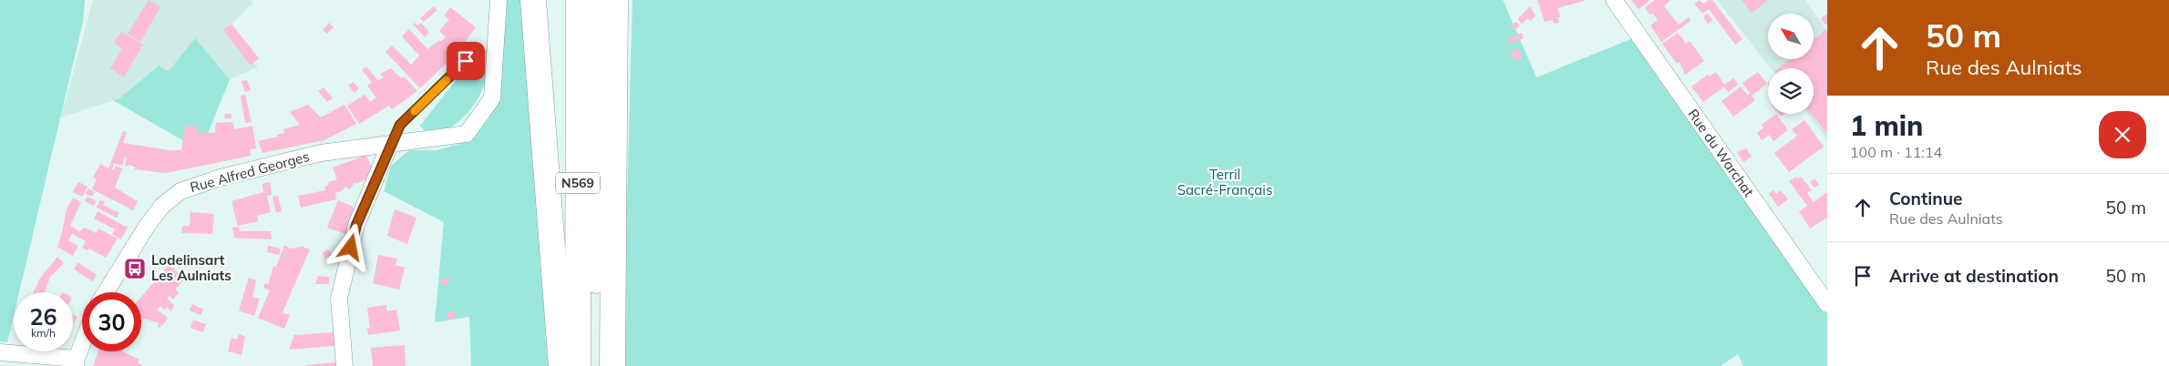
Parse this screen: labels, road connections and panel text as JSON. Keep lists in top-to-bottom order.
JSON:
{
  "streets": {
    "highway": ["N569"],
    "street": ["Rue du Warchat", "Rue Alfred Georges"]
  },
  "parks": ["Terril Sacré-Français"],
  "places": {
    "bus stop": ["Lodelinsart Les Aulniats"]
  },
  "north": "top left",
  "page": {
    "turn": ["50 m", "Rue des Aulniats"],
    "heading": ["1 min", "100 m · 11:14"],
    "list": [
      {
        "name": "Continue",
        "note": "Rue des Aulniats",
        "value": "50 m"
      },
      {
        "name": "Arrive at destination",
        "value": "50 m"
      }
    ],
    "speed": "26 km/h",
    "limit": "30"
  }
}
